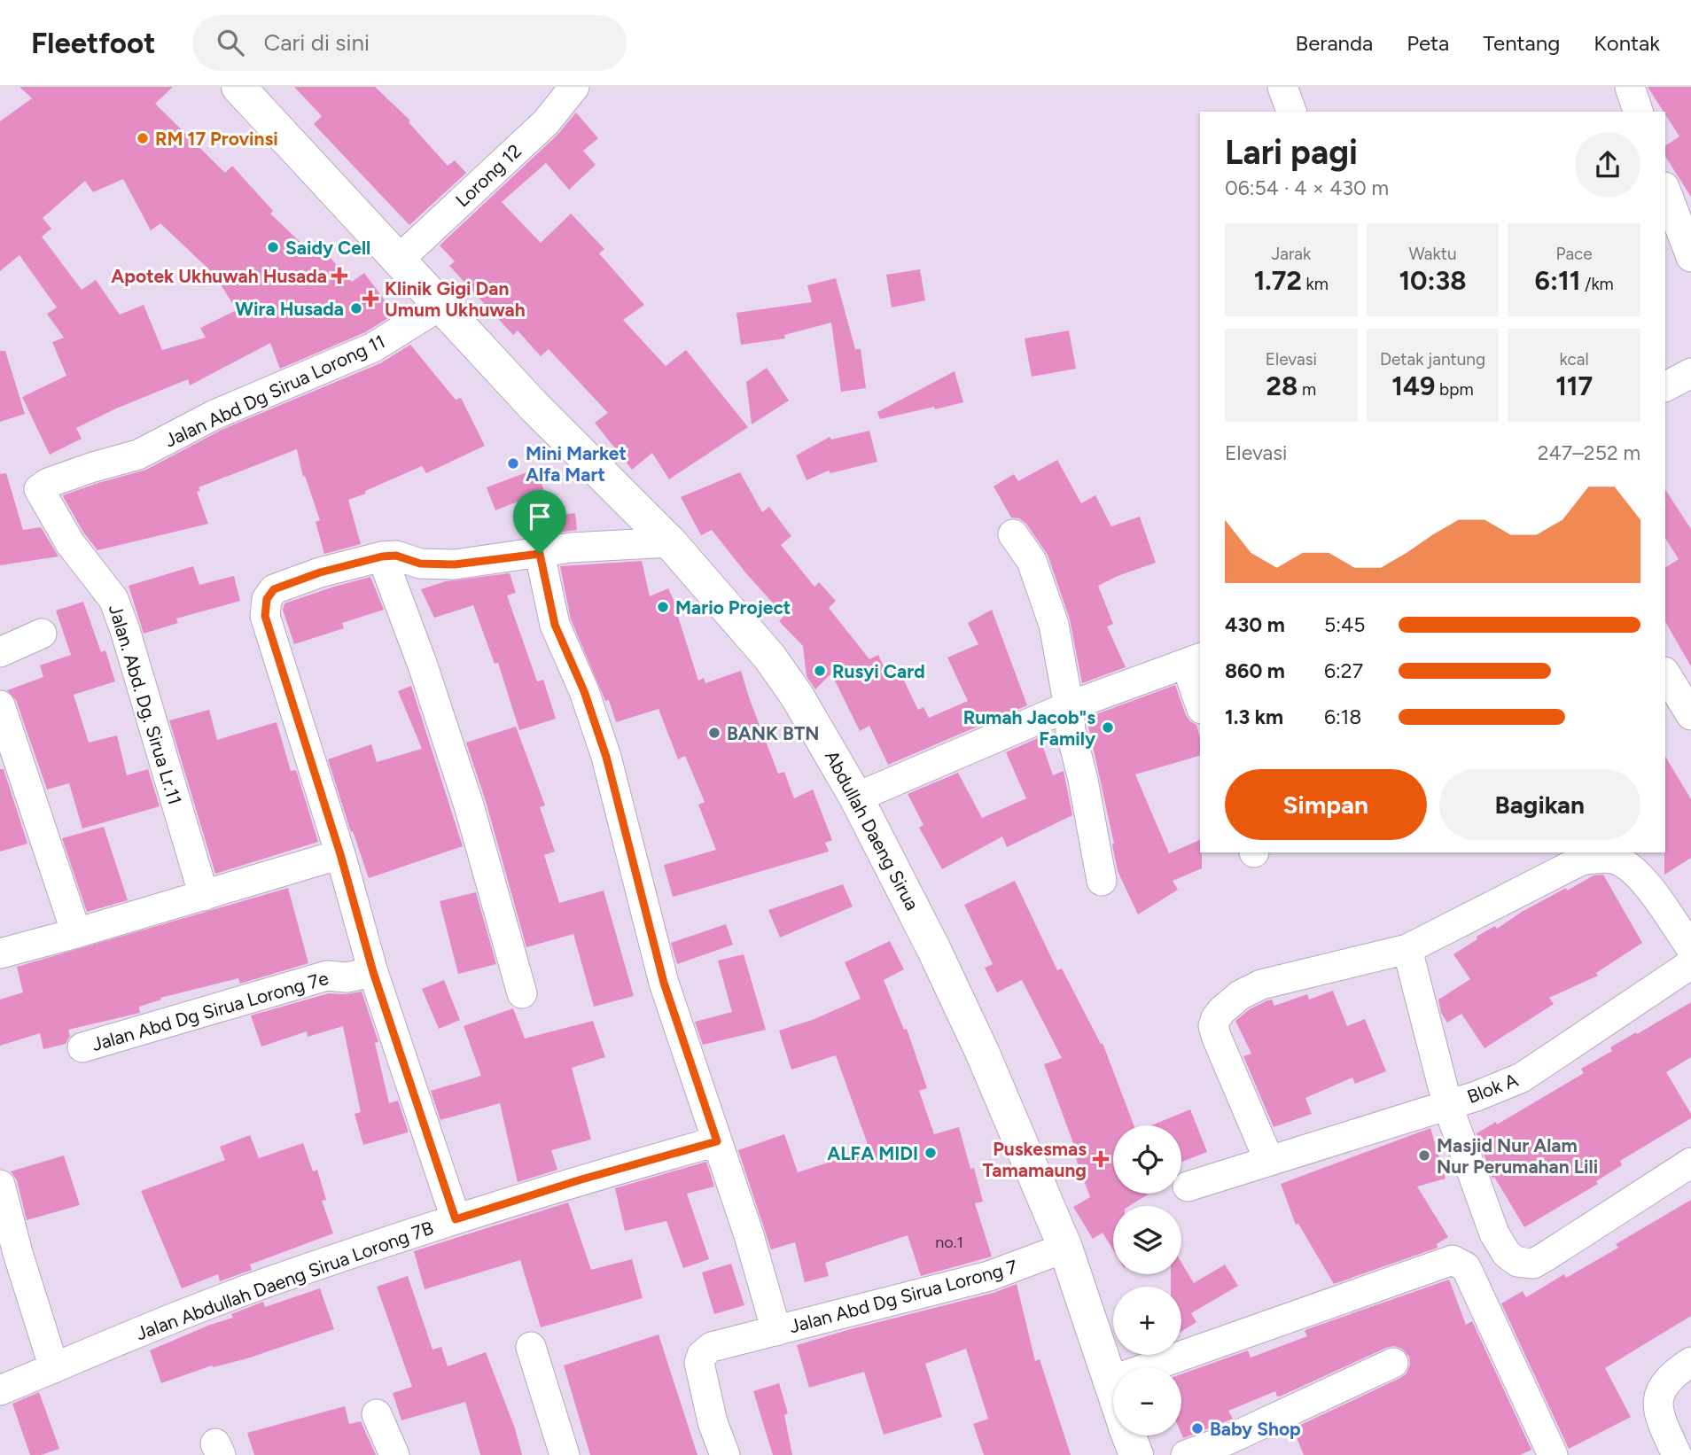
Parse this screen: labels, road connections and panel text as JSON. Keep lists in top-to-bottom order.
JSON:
{
  "streets": {
    "main road": ["Abdullah Daeng Sirua"],
    "street": [
      "Lorong 12",
      "Jalan Abd Dg Sirua Lorong 11",
      "Jalan. Abd. Dg. Sirua Lr.11",
      "Jalan Abd Dg Sirua Lorong 7e",
      "Blok A",
      "Jalan Abdullah Daeng Sirua Lorong 7B",
      "Jalan Abd Dg Sirua Lorong 7"
    ]
  },
  "crossings": [
    ["Lorong 12", "Abdullah Daeng Sirua"],
    ["Jalan Abd Dg Sirua Lorong 11", "Jalan. Abd. Dg. Sirua Lr.11"],
    ["Jalan Abd Dg Sirua Lorong 11", "Abdullah Daeng Sirua"],
    ["Abdullah Daeng Sirua", "Jalan Abd Dg Sirua Lorong 7"]
  ],
  "places": {
    "other": [
      "RM 17 Provinsi",
      "Saidy Cell",
      "Wira Husada",
      "Mini Market Alfa Mart",
      "Mario Project",
      "Rusyi Card",
      "Rumah Jacob\"s Family",
      "BANK BTN",
      "ALFA MIDI",
      "Masjid Nur Alam Nur Perumahan Lili",
      "Baby Shop"
    ],
    "health": ["Apotek Ukhuwah Husada", "Klinik Gigi Dan Umum Ukhuwah", "Puskesmas Tamamaung"]
  },
  "house_numbers": ["no.1"],
  "page": {
    "header": "Fleetfoot",
    "search": "Cari di sini",
    "nav": [
      "Beranda",
      "Peta",
      "Tentang",
      "Kontak"
    ],
    "heading": ["Lari pagi", "06:54 · 4 × 430 m"],
    "stats": [
      ["Jarak", "1.72 km"],
      ["Waktu", "10:38"],
      ["Pace", "6:11 /km"],
      ["Elevasi", "28 m"],
      ["Detak jantung", "149 bpm"],
      ["kcal", "117"]
    ],
    "chart": ["Elevasi", "247–252 m"],
    "list": [
      {
        "name": "430 m",
        "note": "5:45"
      },
      {
        "name": "860 m",
        "note": "6:27"
      },
      {
        "name": "1.3 km",
        "note": "6:18"
      }
    ],
    "buttons": ["Simpan", "Bagikan"],
    "map_buttons": ["+", "−"]
  }
}
